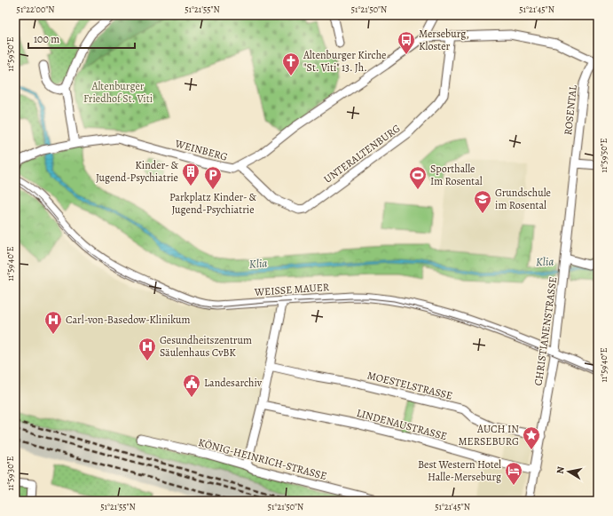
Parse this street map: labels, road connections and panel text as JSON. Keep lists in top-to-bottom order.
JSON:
{
  "streets": {
    "street": [
      "ROSENTAL",
      "WEINBERG",
      "UNTERALTENBURG",
      "WEISSE MAUER",
      "CHRISTIANENSTRASSE",
      "MOESTELSTRASSE",
      "LINDENAUSTRASSE",
      "KÖNIG-HEINRICH-STRASSE"
    ]
  },
  "crossings": [
    ["ROSENTAL", "CHRISTIANENSTRASSE"],
    ["WEINBERG", "UNTERALTENBURG"],
    ["WEISSE MAUER", "CHRISTIANENSTRASSE"],
    ["CHRISTIANENSTRASSE", "MOESTELSTRASSE"],
    ["CHRISTIANENSTRASSE", "LINDENAUSTRASSE"]
  ],
  "water": ["Klia"],
  "parks": ["Altenburger Friedhof St. Viti"],
  "places": {
    "bus stop": ["Merseburg, Kloster"],
    "church": ["Altenburger Kirche \"St. Viti\" 13. Jh."],
    "building": ["Kinder- & Jugend-Psychiatrie"],
    "parking": ["Parkplatz Kinder- & Jugend-Psychiatrie"],
    "sports": ["Sporthalle Im Rosental"],
    "school or university": ["Grundschule im Rosental"],
    "hospital": ["Carl-von-Basedow-Klinikum", "Gesundheitszentrum Säulenhaus CvBK"],
    "public building": ["Landesarchiv"],
    "place": ["AUCH IN MERSEBURG"],
    "hotel": ["Best Western Hotel Halle-Merseburg"]
  },
  "scale_bar": "100 m",
  "north": "left",
  "coordinates": [
    "51°22'00\"N",
    "51°21'55\"N",
    "51°21'50\"N",
    "51°21'45\"N",
    "11°59'50\"E",
    "11°59'40\"E",
    "11°59'30\"E"
  ]
}
